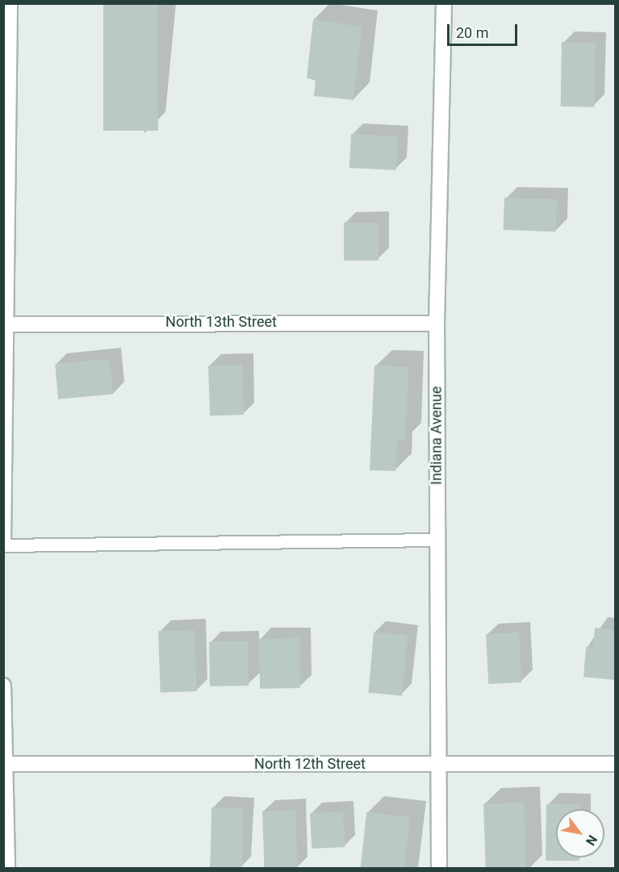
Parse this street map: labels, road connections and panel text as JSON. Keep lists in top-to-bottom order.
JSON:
{
  "streets": {
    "street": ["North 13th Street", "Indiana Avenue", "North 12th Street"]
  },
  "crossings": [
    ["North 13th Street", "Indiana Avenue"],
    ["Indiana Avenue", "North 12th Street"]
  ],
  "scale_bar": "20 m",
  "north": "bottom right"
}
